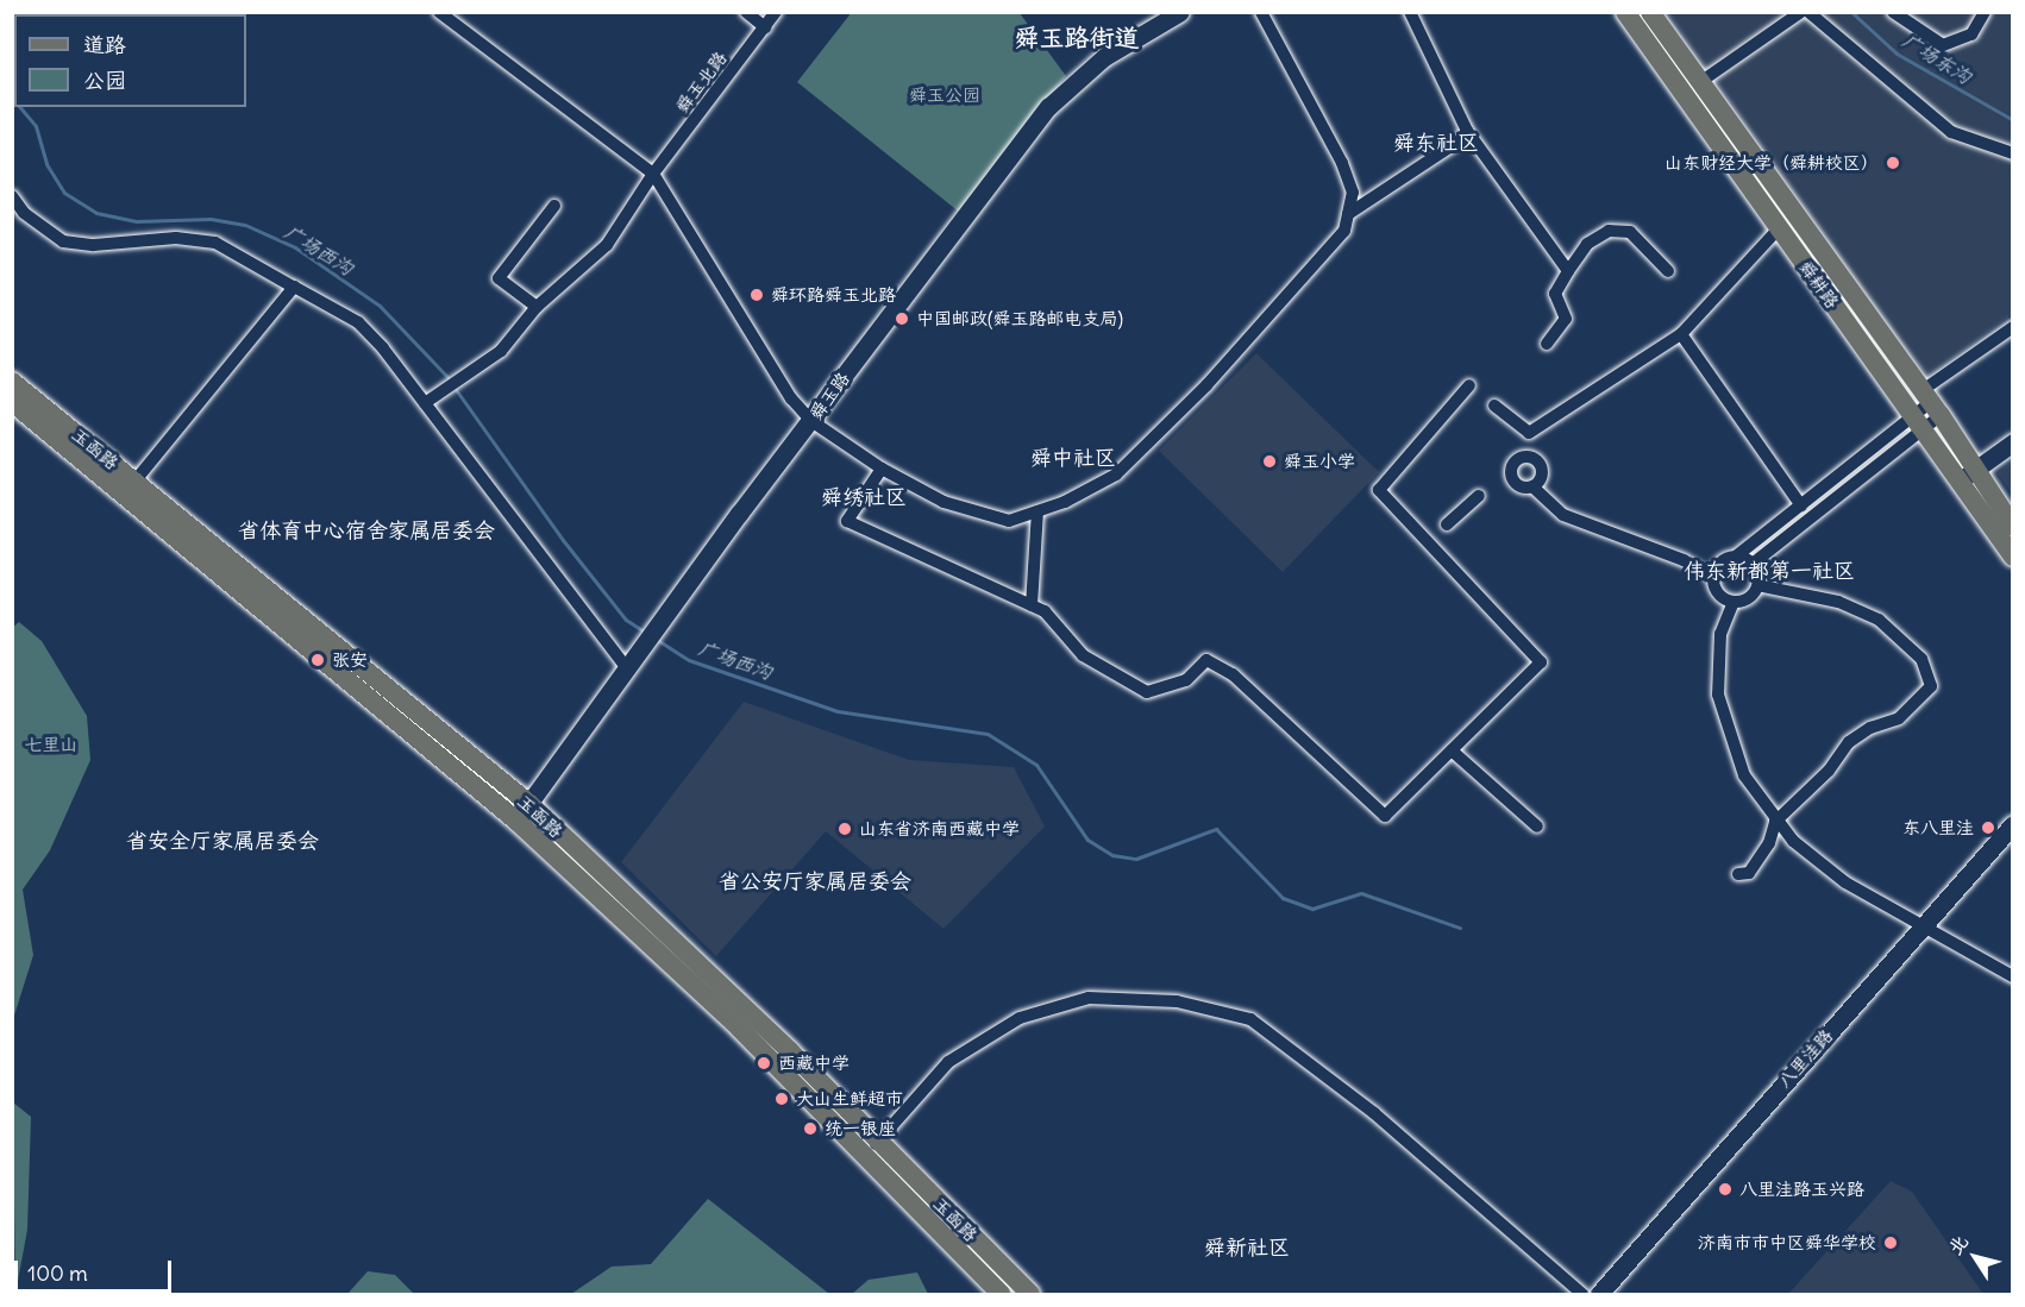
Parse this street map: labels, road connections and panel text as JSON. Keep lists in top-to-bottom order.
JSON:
{
  "streets": {
    "main road": [
      "舜耕路",
      "舜玉路",
      "玉函路",
      "八里洼路"
    ],
    "street": ["舜玉北路"]
  },
  "crossings": [
    ["舜玉路", "玉函路"]
  ],
  "districts": [
    "舜玉路街道",
    "舜东社区",
    "舜中社区",
    "舜绣社区",
    "省体育中心宿舍家属居委会",
    "伟东新都第一社区",
    "省安全厅家属居委会",
    "省公安厅家属居委会",
    "舜新社区"
  ],
  "water": ["广场东沟", "广场西沟"],
  "parks": ["舜玉公园", "七里山"],
  "places": [
    "山东财经大学（舜耕校区）",
    "舜环路舜玉北路",
    "中国邮政(舜玉路邮电支局)",
    "舜玉小学",
    "张安",
    "东八里洼",
    "山东省济南西藏中学",
    "西藏中学",
    "大山生鲜超市",
    "统一银座",
    "八里洼路玉兴路",
    "济南市市中区舜华学校"
  ],
  "legend": ["道路", "公园"],
  "scale_bar": "100 m",
  "north": "top left"
}
